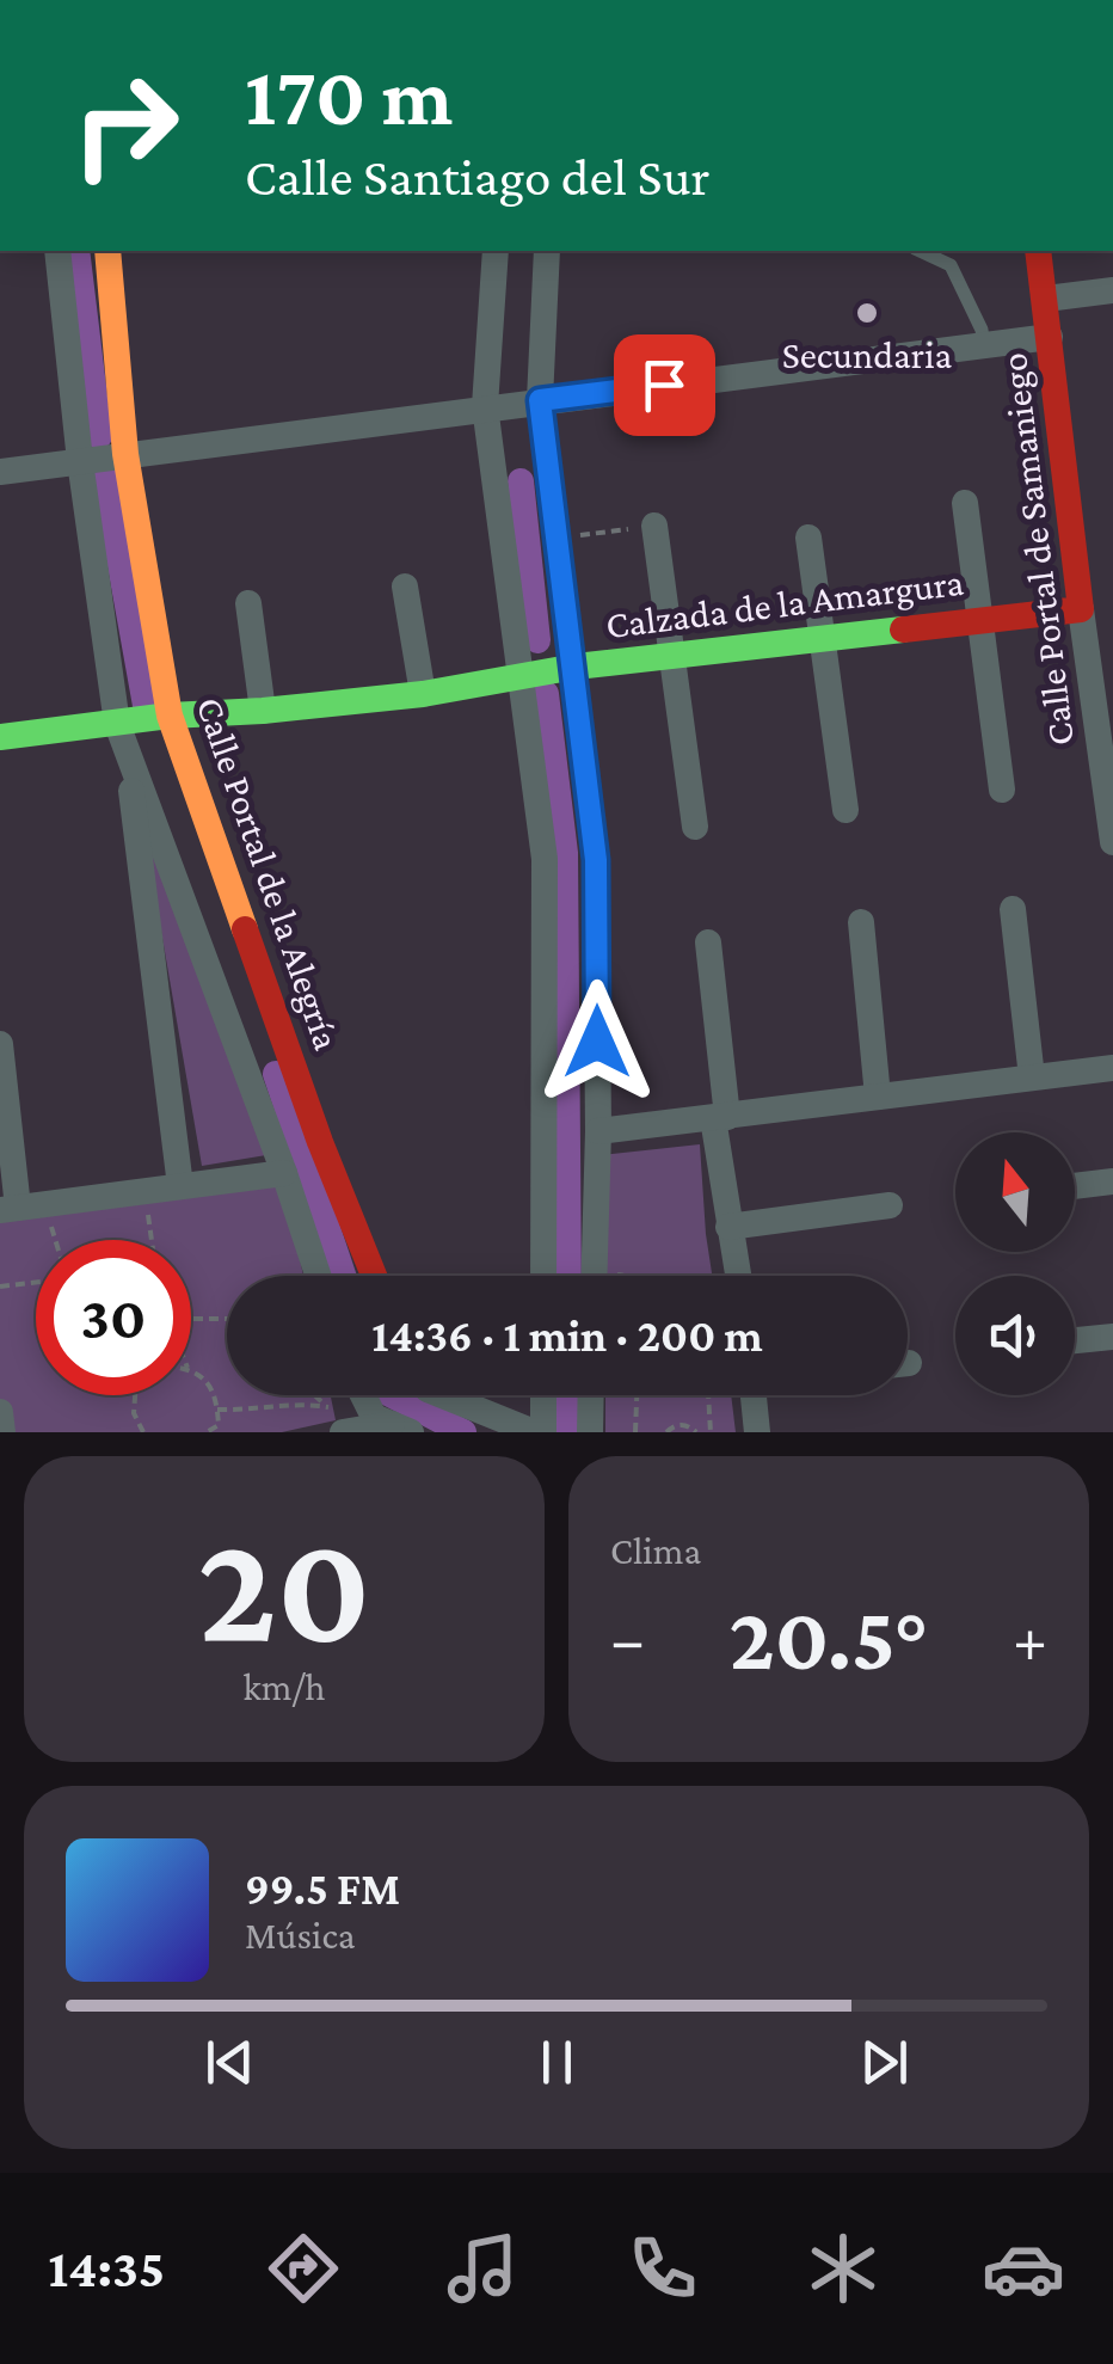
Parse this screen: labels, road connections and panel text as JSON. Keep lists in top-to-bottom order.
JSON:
{
  "streets": {
    "street": ["Calle Portal de Samaniego", "Calzada de la Amargura", "Calle Portal de la Alegría"]
  },
  "crossings": [
    ["Calle Portal de Samaniego", "Calzada de la Amargura"],
    ["Calzada de la Amargura", "Calle Portal de la Alegría"]
  ],
  "places": ["Secundaria"],
  "north": "top",
  "page": {
    "turn": ["170 m", "Calle Santiago del Sur"],
    "limit": "30",
    "trip": "14:36 · 1 min · 200 m",
    "tile": [
      ["20", "km/h"],
      "Clima"
    ],
    "heat": ["−", "20.5°", "+"],
    "song": ["99.5 FM", "Música"],
    "tabs": "14:35"
  }
}
